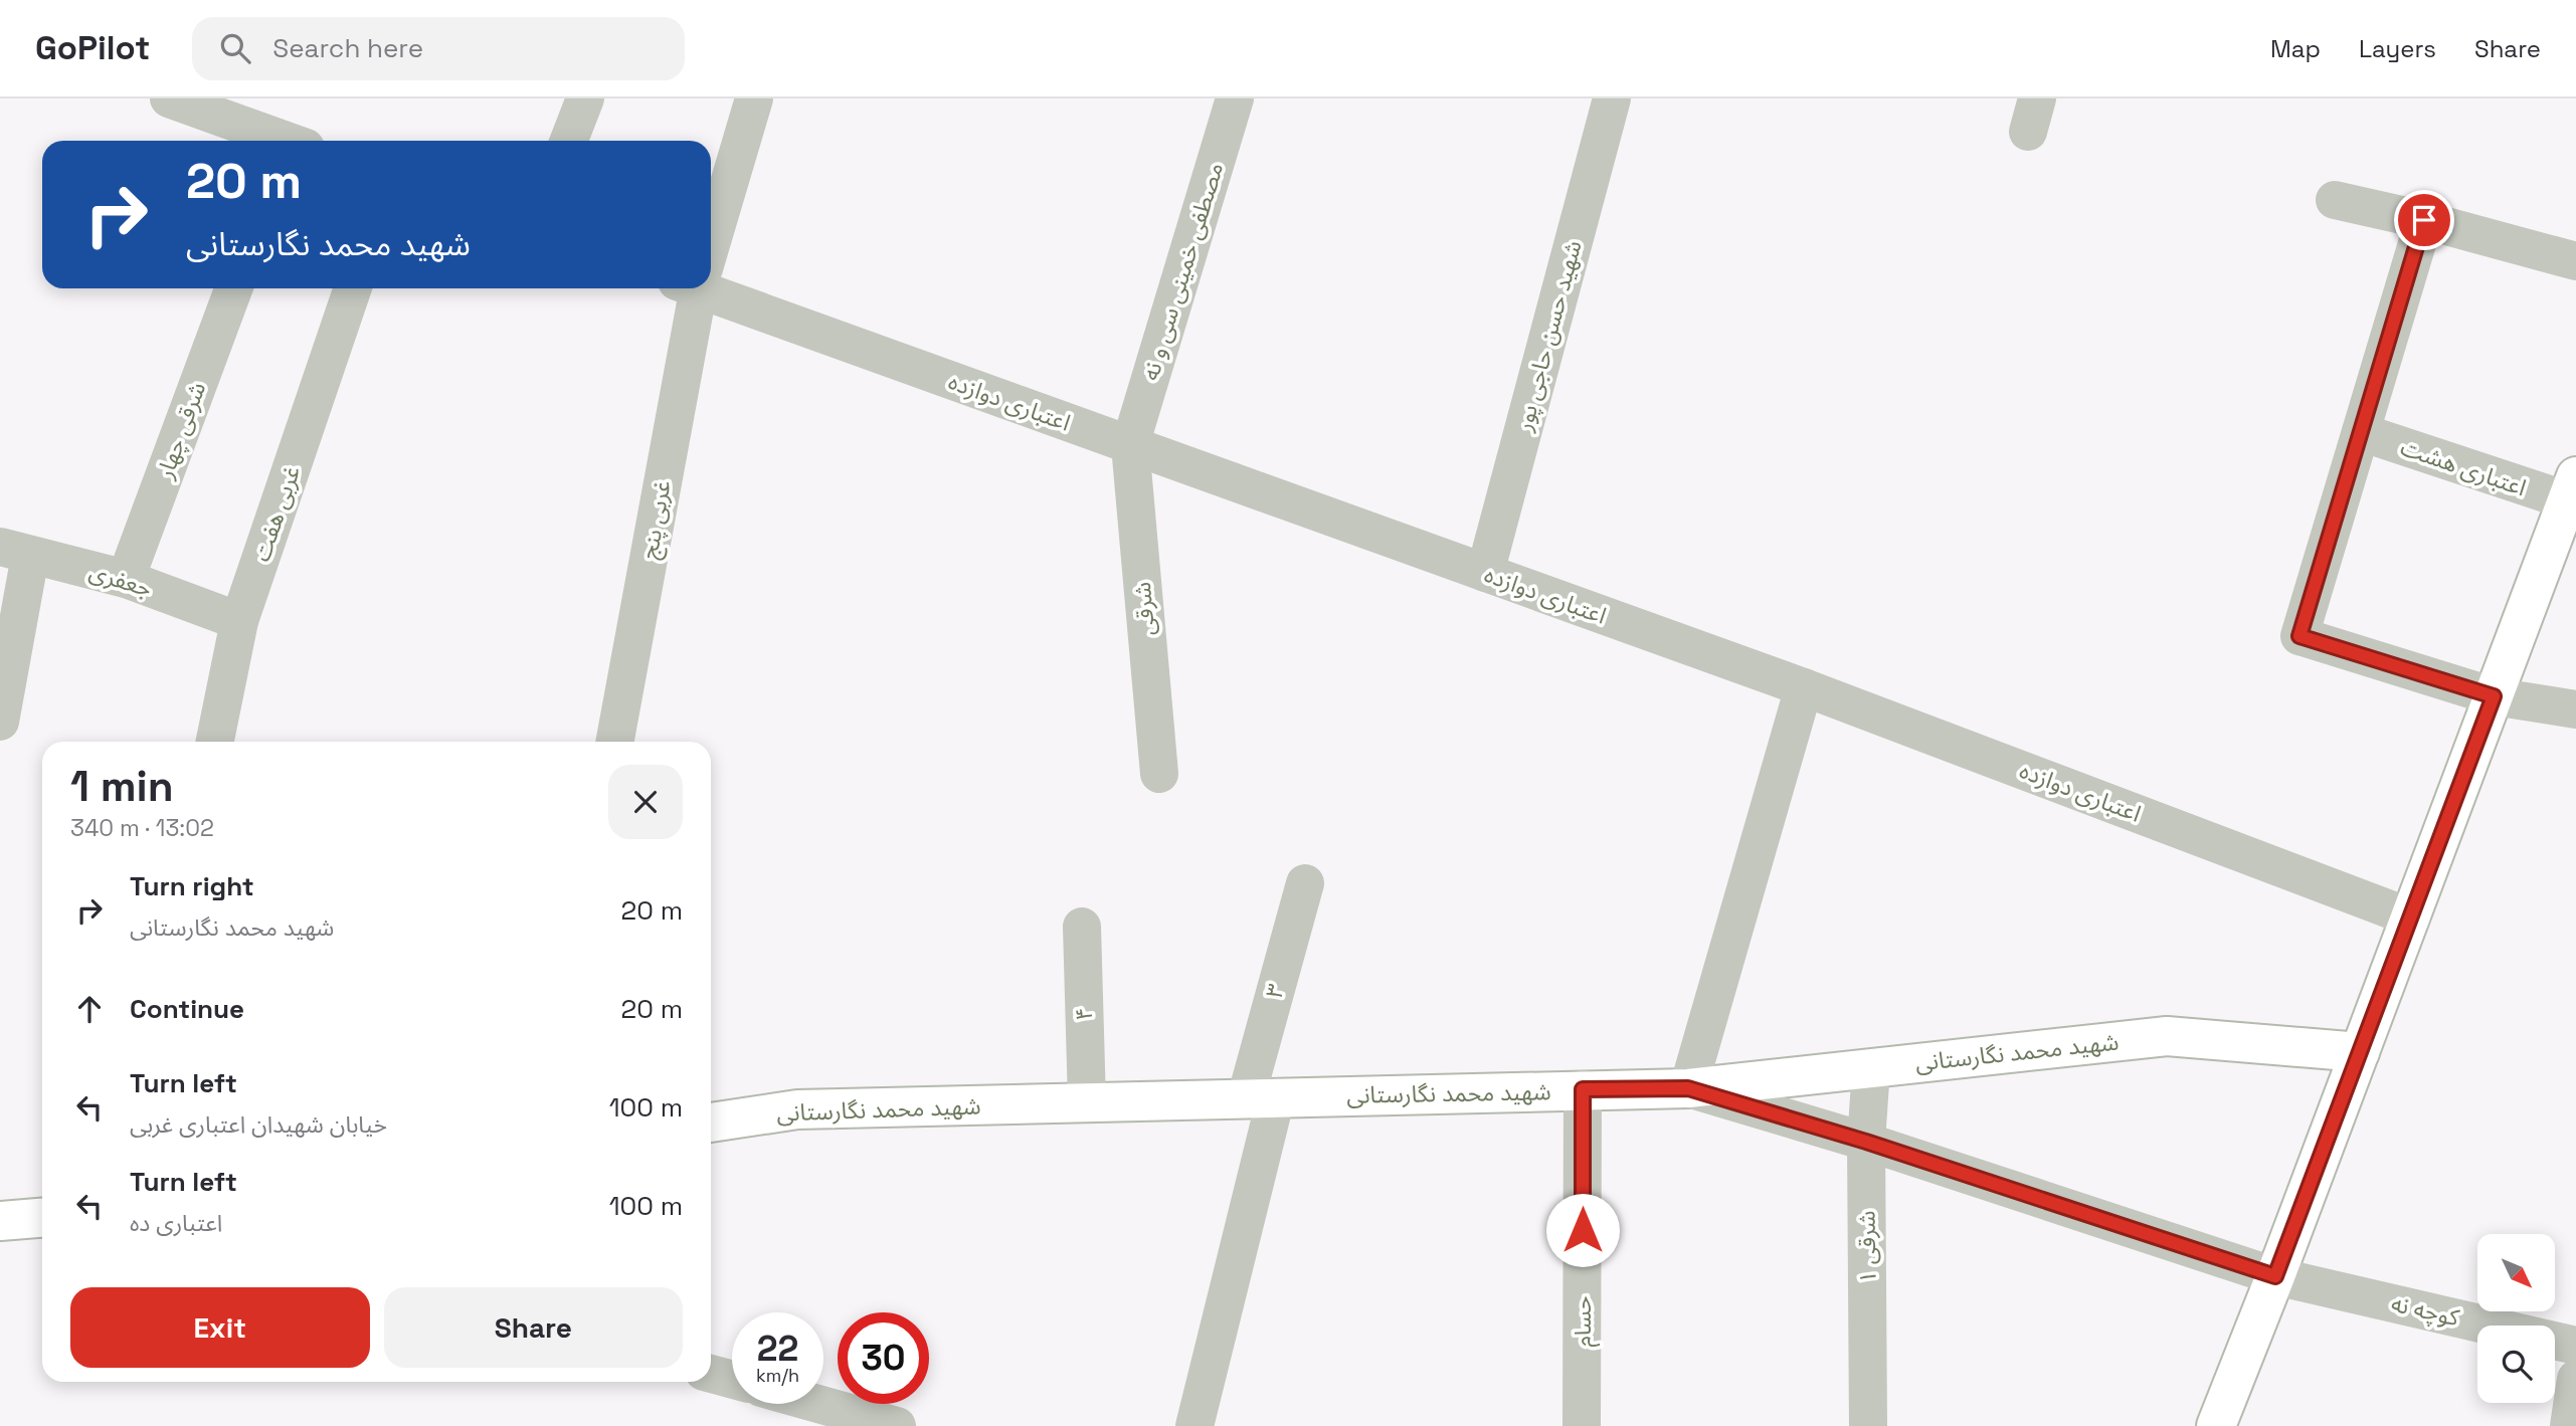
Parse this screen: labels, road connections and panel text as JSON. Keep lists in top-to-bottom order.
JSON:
{
  "streets": {
    "street": [
      "مصطفی خمینی سی و نه",
      "شهید حسن حاجی پور",
      "اعتباری دوازده",
      "شرقی چهار",
      "اعتباری هشت",
      "غربی هفت",
      "غربی پنج",
      "جعفری",
      "شرقی",
      "۳",
      "۴",
      "شهید محمد نگارستانی",
      "۱ شرقی",
      "کوچه نه",
      "حسام"
    ]
  },
  "crossings": [
    ["مصطفی خمینی سی و نه", "اعتباری دوازده"],
    ["مصطفی خمینی سی و نه", "شرقی"],
    ["شهید حسن حاجی پور", "اعتباری دوازده"],
    ["اعتباری دوازده", "شرقی"],
    ["شرقی چهار", "جعفری"],
    ["غربی هفت", "جعفری"],
    ["۳", "شهید محمد نگارستانی"],
    ["۴", "شهید محمد نگارستانی"],
    ["شهید محمد نگارستانی", "۱ شرقی"],
    ["شهید محمد نگارستانی", "کوچه نه"],
    ["شهید محمد نگارستانی", "حسام"],
    ["۱ شرقی", "کوچه نه"]
  ],
  "north": "bottom right",
  "page": {
    "header": "GoPilot",
    "search": "Search here",
    "nav": ["Map", "Layers", "Share"],
    "turn": ["20 m", "شهید محمد نگارستانی"],
    "heading": ["1 min", "340 m · 13:02"],
    "list": [
      {
        "name": "Turn right",
        "note": "شهید محمد نگارستانی",
        "value": "20 m"
      },
      {
        "name": "Continue",
        "value": "20 m"
      },
      {
        "name": "Turn left",
        "note": "خیابان شهیدان اعتباری غربی",
        "value": "100 m"
      },
      {
        "name": "Turn left",
        "note": "اعتباری ده",
        "value": "100 m"
      }
    ],
    "buttons": ["Exit", "Share"],
    "speed": "22 km/h",
    "limit": "30"
  }
}
